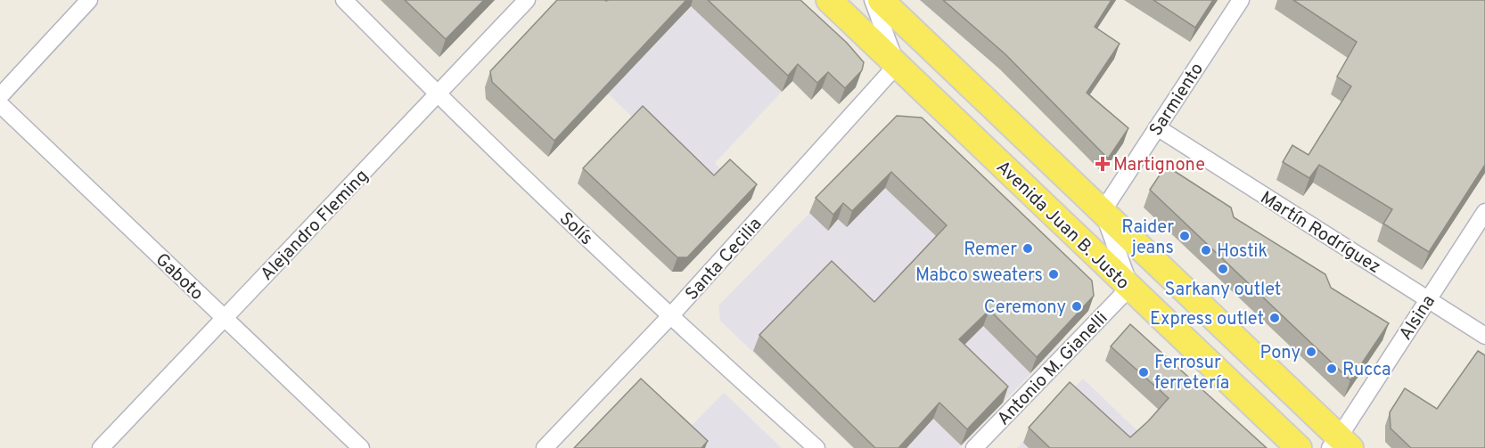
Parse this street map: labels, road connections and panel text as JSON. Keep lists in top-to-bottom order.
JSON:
{
  "streets": {
    "main road": ["Avenida Juan B. Justo"],
    "street": [
      "Sarmiento",
      "Alejandro Fleming",
      "Solís",
      "Martín Rodríguez",
      "Santa Cecilia",
      "Gaboto",
      "Alsina",
      "Antonio M. Gianelli"
    ]
  },
  "crossings": [
    ["Sarmiento", "Avenida Juan B. Justo"],
    ["Sarmiento", "Martín Rodríguez"],
    ["Alejandro Fleming", "Solís"],
    ["Alejandro Fleming", "Gaboto"],
    ["Avenida Juan B. Justo", "Santa Cecilia"],
    ["Avenida Juan B. Justo", "Alsina"],
    ["Avenida Juan B. Justo", "Antonio M. Gianelli"],
    ["Solís", "Santa Cecilia"],
    ["Martín Rodríguez", "Alsina"]
  ],
  "places": {
    "health": ["Martignone"],
    "other": [
      "Raider jeans",
      "Remer",
      "Hostik",
      "Sarkany outlet",
      "Mabco sweaters",
      "Ceremony",
      "Express outlet",
      "Pony",
      "Rucca",
      "Ferrosur ferretería"
    ]
  }
}
